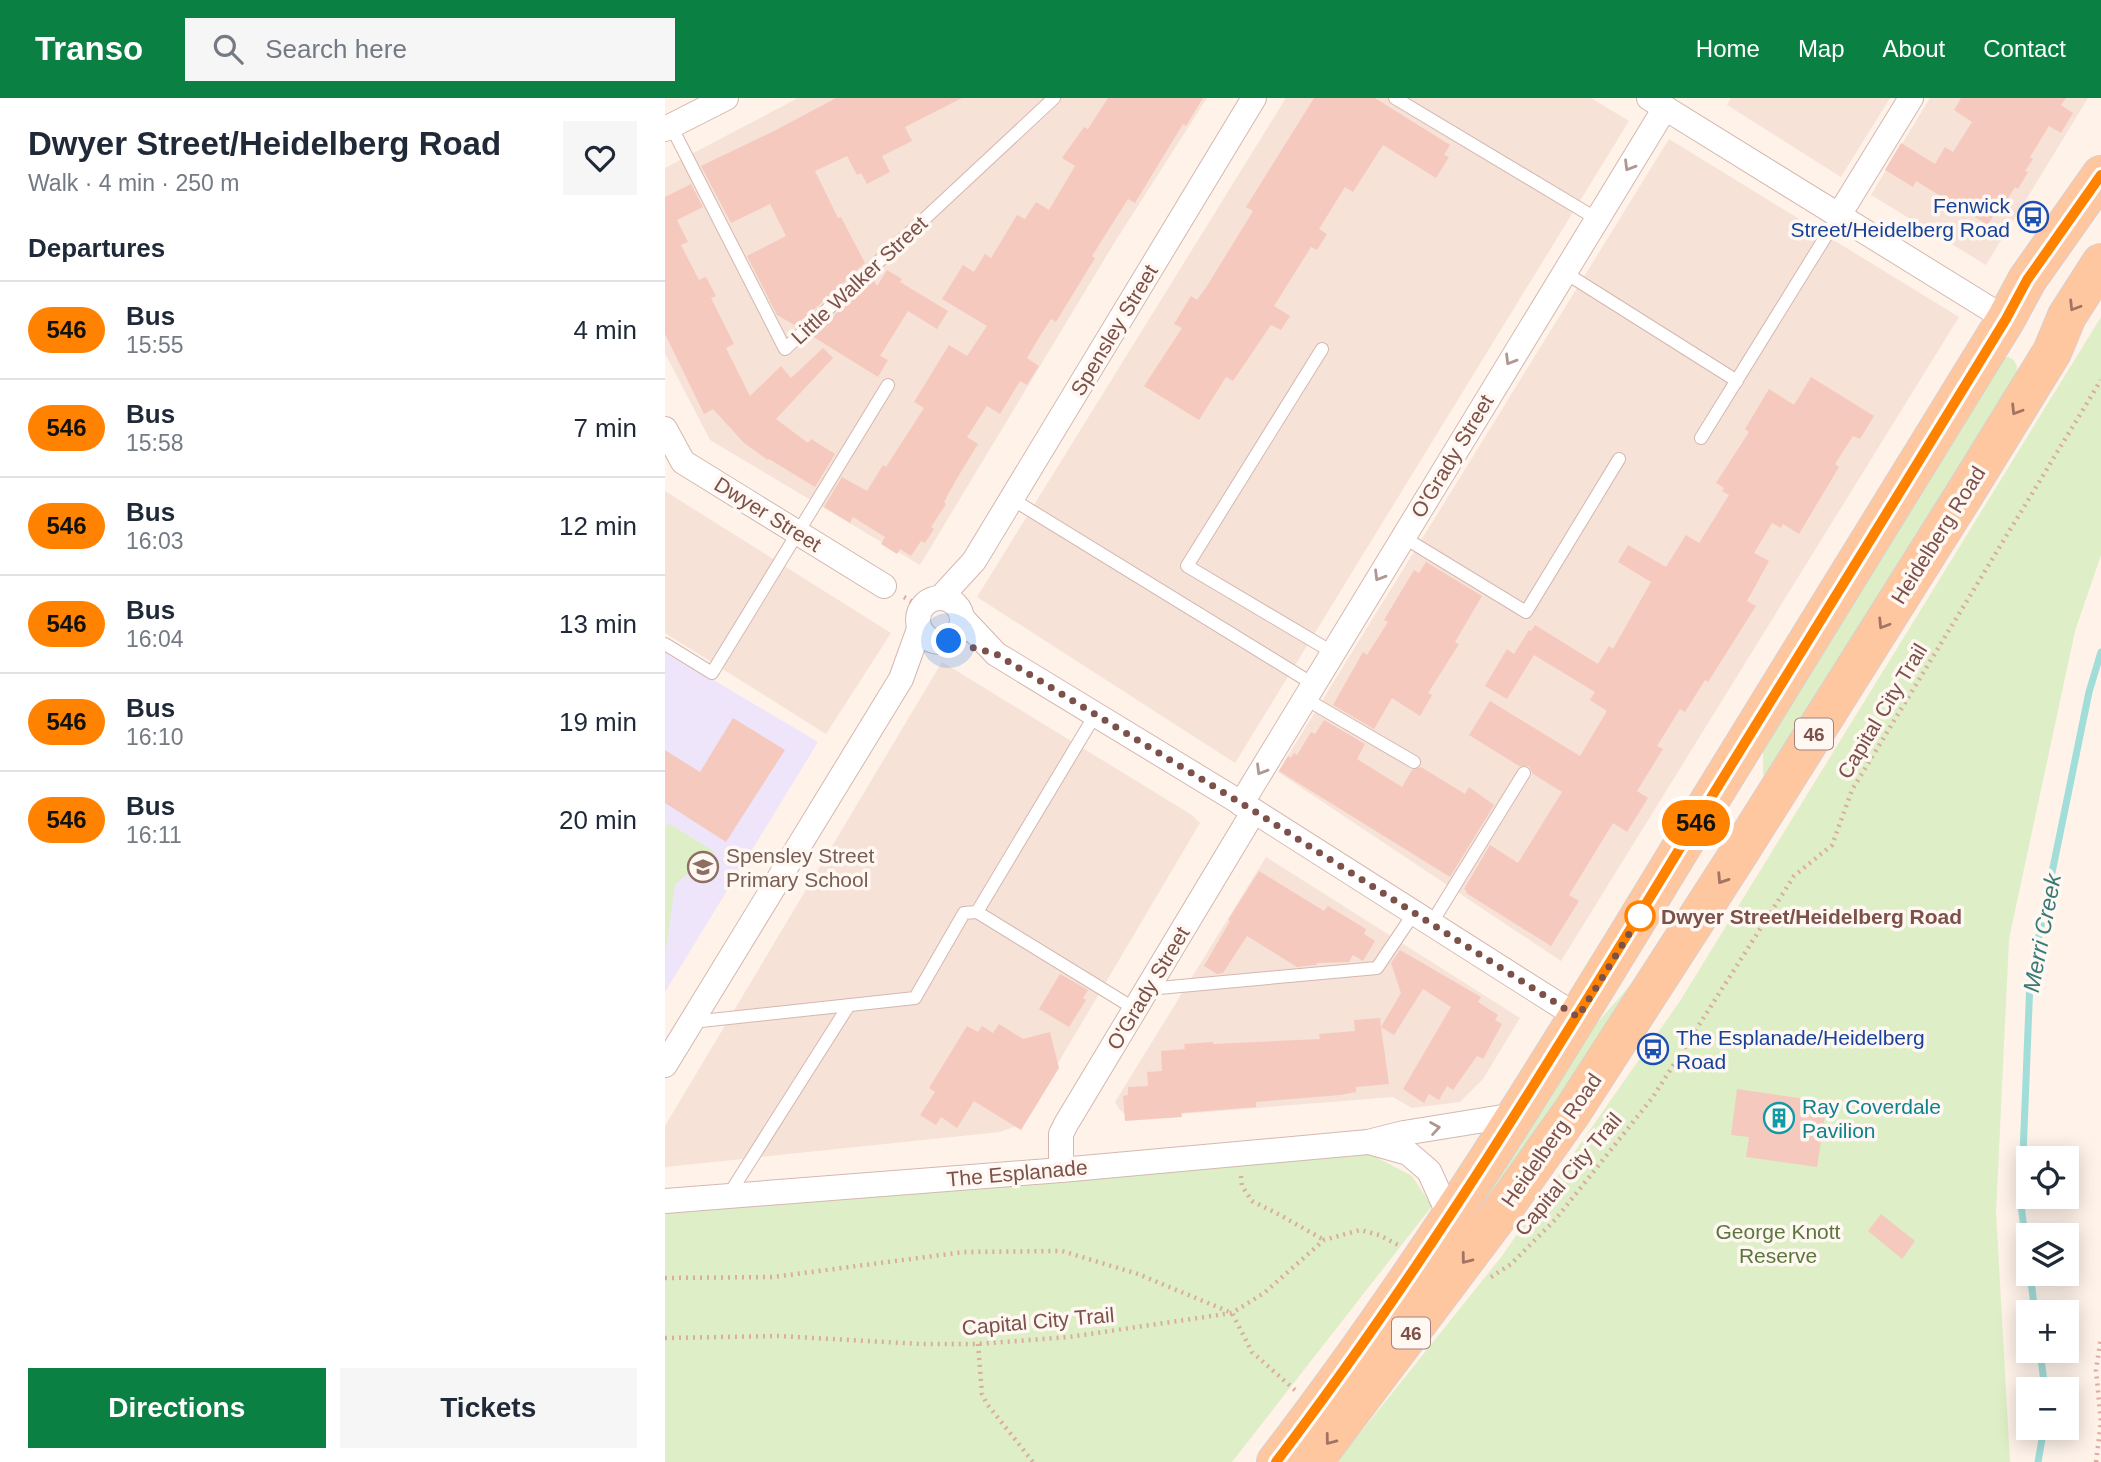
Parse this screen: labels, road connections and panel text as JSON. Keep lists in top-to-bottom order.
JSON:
{
  "streets": {
    "main road": ["Heidelberg Road", "46"],
    "street": [
      "Spensley Street",
      "O'Grady Street",
      "Dwyer Street",
      "The Esplanade"
    ],
    "lane": ["Little Walker Street"],
    "path": ["Capital City Trail"]
  },
  "crossings": [
    ["O'Grady Street", "The Esplanade"],
    ["Heidelberg Road", "Capital City Trail"],
    ["Heidelberg Road", "The Esplanade"]
  ],
  "one_way": ["O'Grady Street"],
  "water": ["Merri Creek"],
  "parks": ["George Knott Reserve"],
  "places": {
    "bus stop": ["Fenwick Street/Heidelberg Road", "The Esplanade/Heidelberg Road"],
    "school or university": ["Spensley Street Primary School"],
    "other": ["Dwyer Street/Heidelberg Road"],
    "building": ["Ray Coverdale Pavilion"]
  },
  "lines": ["bus line 546"],
  "page": {
    "header": "Transo",
    "search": "Search here",
    "nav": [
      "Home",
      "Map",
      "About",
      "Contact"
    ],
    "heading": [
      ["Dwyer Street/Heidelberg Road", "Walk · 4 min · 250 m"],
      "Departures"
    ],
    "on_map": "546",
    "list": [
      {
        "mark": "546",
        "name": "Bus",
        "note": "15:55",
        "value": "4 min"
      },
      {
        "mark": "546",
        "name": "Bus",
        "note": "15:58",
        "value": "7 min"
      },
      {
        "mark": "546",
        "name": "Bus",
        "note": "16:03",
        "value": "12 min"
      },
      {
        "mark": "546",
        "name": "Bus",
        "note": "16:04",
        "value": "13 min"
      },
      {
        "mark": "546",
        "name": "Bus",
        "note": "16:10",
        "value": "19 min"
      },
      {
        "mark": "546",
        "name": "Bus",
        "note": "16:11",
        "value": "20 min"
      }
    ],
    "map_buttons": ["+", "−"],
    "buttons": ["Directions", "Tickets"]
  }
}
